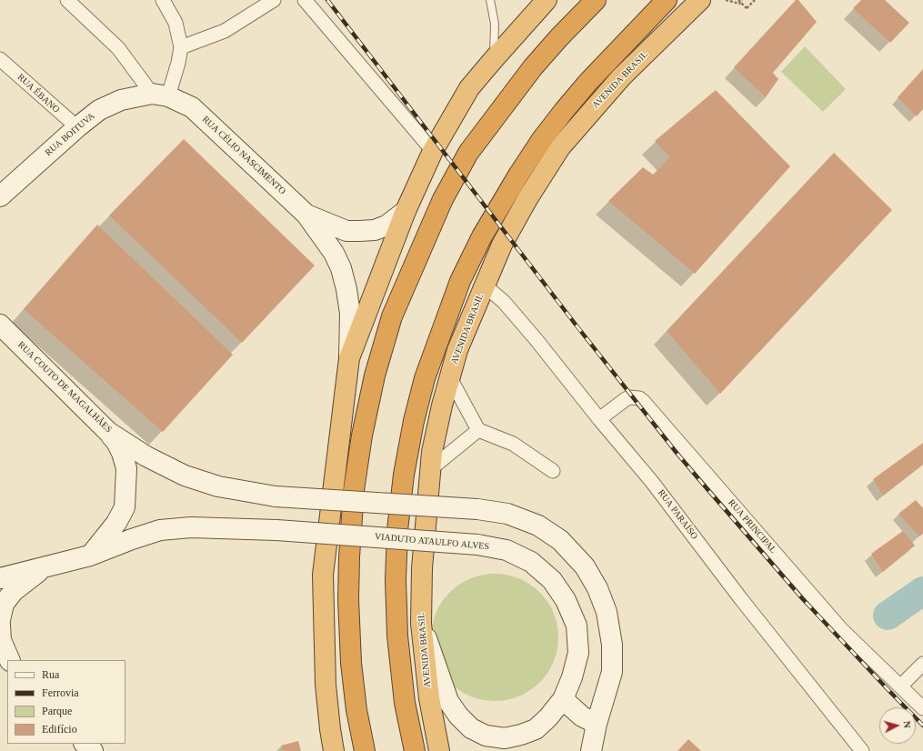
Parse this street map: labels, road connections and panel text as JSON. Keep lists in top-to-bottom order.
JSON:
{
  "streets": {
    "highway": ["AVENIDA BRASIL"],
    "main road": [
      "RUA BOITUVA",
      "RUA CÉLIO NASCIMENTO",
      "RUA COUTO DE MAGALHÃES",
      "VIADUTO ATAULFO ALVES"
    ],
    "street": ["RUA ÉBANO", "RUA PARAÍSO", "RUA PRINCIPAL"]
  },
  "crossings": [
    ["AVENIDA BRASIL", "RUA PARAÍSO"],
    ["AVENIDA BRASIL", "VIADUTO ATAULFO ALVES"],
    ["RUA ÉBANO", "RUA BOITUVA"],
    ["RUA BOITUVA", "RUA CÉLIO NASCIMENTO"],
    ["RUA PARAÍSO", "RUA PRINCIPAL"]
  ],
  "legend": [
    "Rua",
    "Ferrovia",
    "Parque",
    "Edifício"
  ],
  "north": "right"
}
